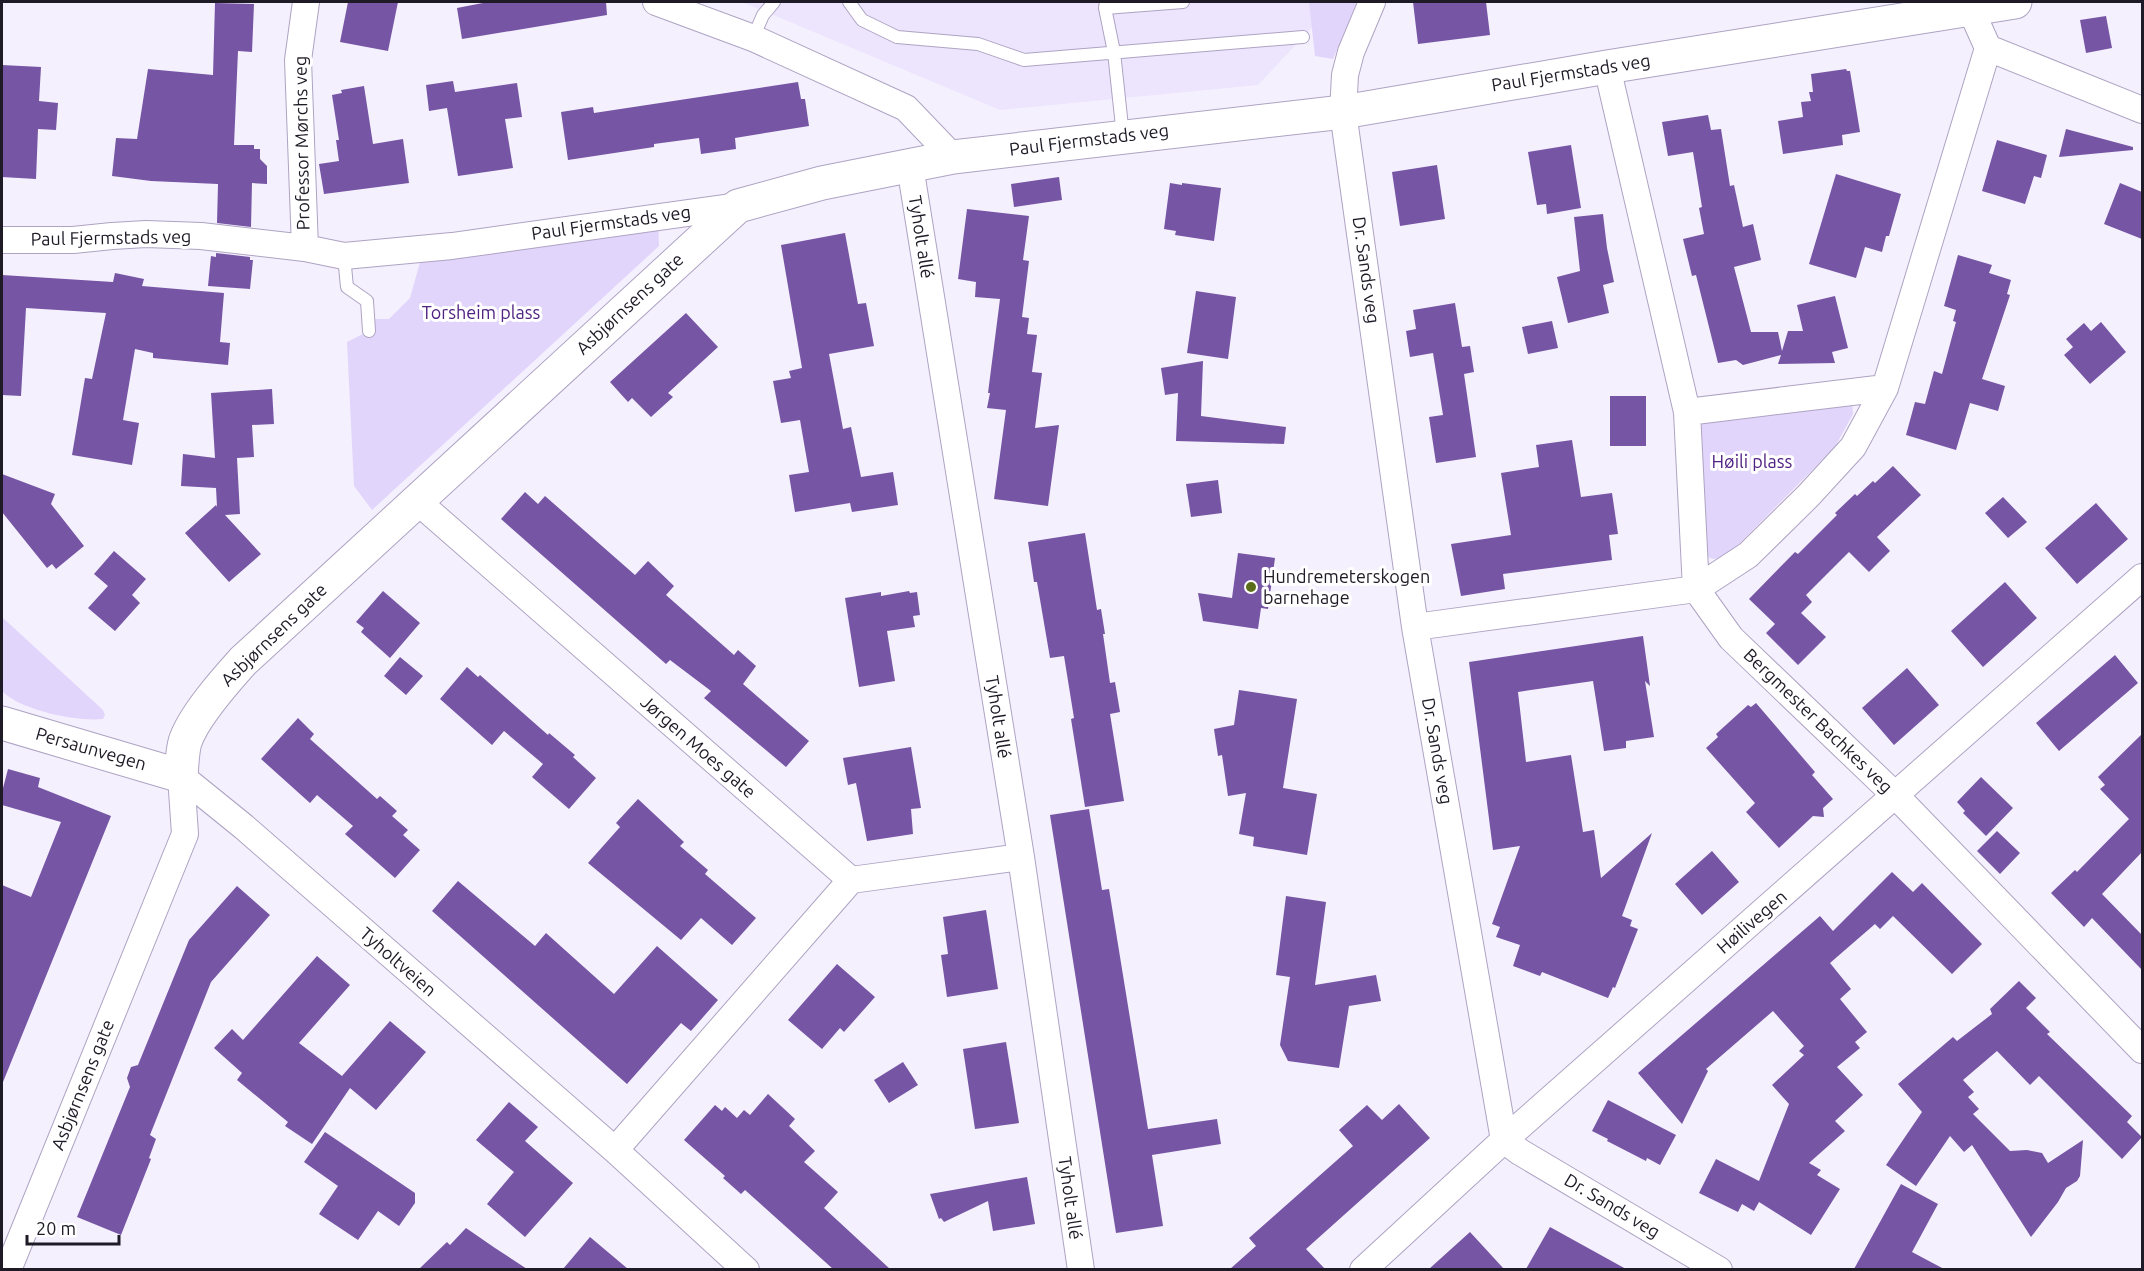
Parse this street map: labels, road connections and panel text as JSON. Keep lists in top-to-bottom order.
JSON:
{
  "streets": {
    "street": [
      "Paul Fjermstads veg",
      "Professor Mørchs veg",
      "Tyholt allé",
      "Dr. Sands veg",
      "Asbjørnsens gate",
      "Bergmester Bachkes veg",
      "Jørgen Moes gate",
      "Persaunvegen",
      "Høilivegen",
      "Tyholtveien"
    ]
  },
  "crossings": [
    ["Paul Fjermstads veg", "Professor Mørchs veg"],
    ["Paul Fjermstads veg", "Tyholt allé"],
    ["Paul Fjermstads veg", "Dr. Sands veg"],
    ["Paul Fjermstads veg", "Asbjørnsens gate"],
    ["Dr. Sands veg", "Høilivegen"],
    ["Asbjørnsens gate", "Jørgen Moes gate"],
    ["Asbjørnsens gate", "Persaunvegen"],
    ["Asbjørnsens gate", "Tyholtveien"],
    ["Bergmester Bachkes veg", "Høilivegen"],
    ["Persaunvegen", "Tyholtveien"]
  ],
  "parks": ["Torsheim plass", "Høili plass"],
  "places": ["Hundremeterskogen barnehage"],
  "scale_bar": "20 m"
}
